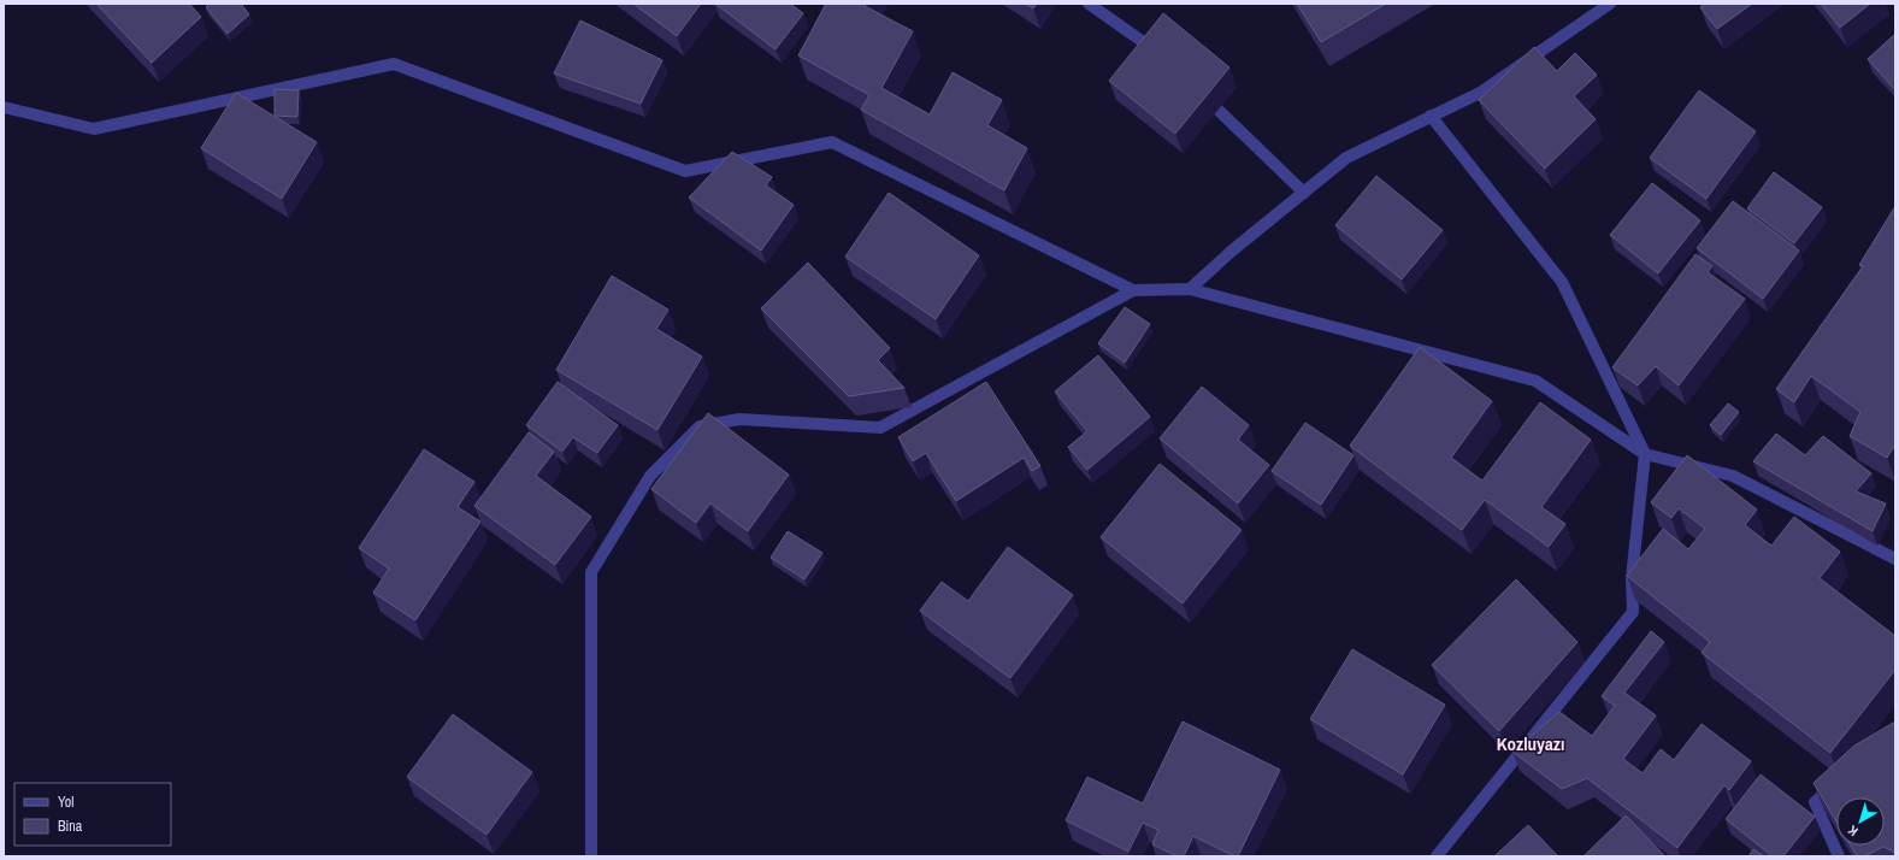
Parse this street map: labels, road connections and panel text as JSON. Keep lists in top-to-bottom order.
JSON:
{
  "districts": ["Kozluyazı"],
  "legend": ["Yol", "Bina"],
  "north": "bottom left"
}
